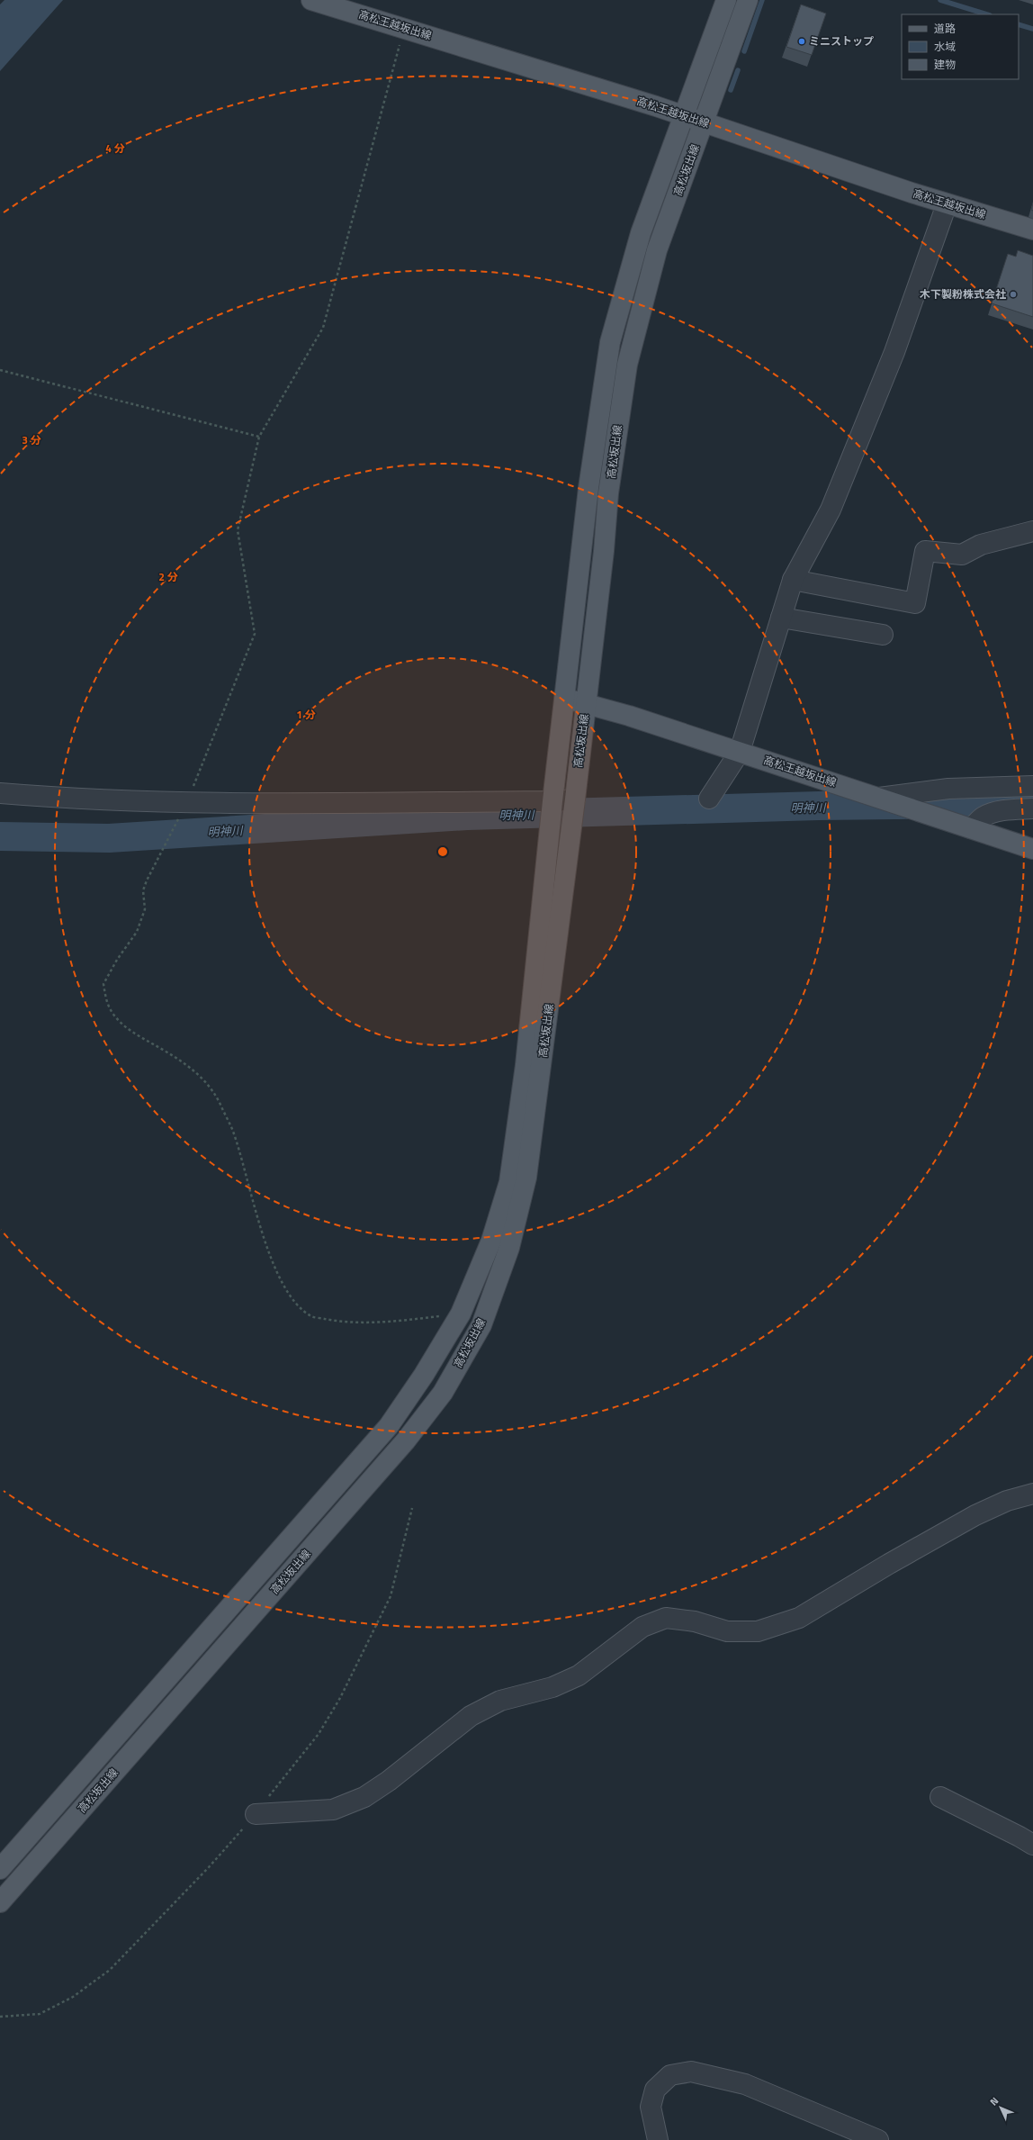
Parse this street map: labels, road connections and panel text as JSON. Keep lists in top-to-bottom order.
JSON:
{
  "streets": {
    "main road": ["高松王越坂出線", "高松坂出線"]
  },
  "crossings": [
    ["高松王越坂出線", "高松坂出線"]
  ],
  "water": ["明神川"],
  "places": ["ミニストップ", "木下製粉株式会社"],
  "legend": ["道路", "水域", "建物"],
  "north": "top left",
  "rings": [
    "4 分",
    "3 分",
    "2 分",
    "1 分"
  ]
}
